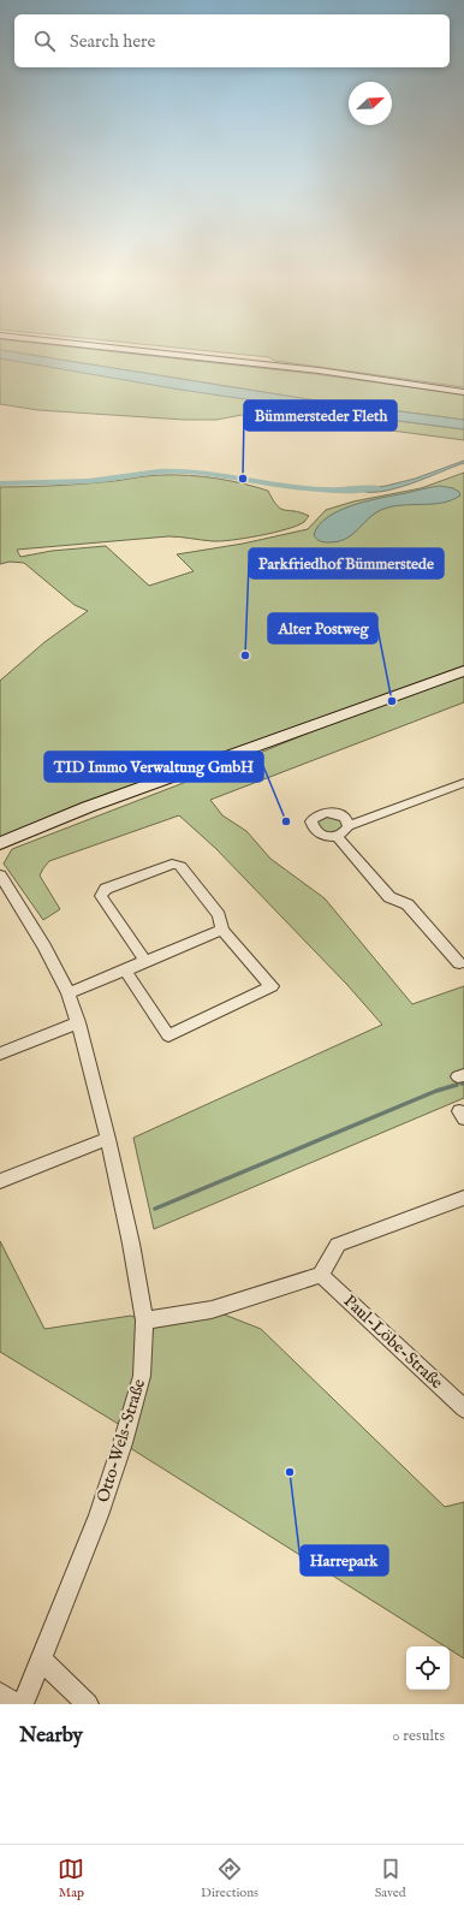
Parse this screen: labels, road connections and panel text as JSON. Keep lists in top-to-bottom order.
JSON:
{
  "streets": {
    "street": ["Paul-Löbe-Straße", "Otto-Wels-Straße"]
  },
  "places": [
    "Bümmersteder Fleth",
    "Parkfriedhof Bümmerstede",
    "Alter Postweg",
    "TID Immo Verwaltung GmbH",
    "Harrepark"
  ],
  "north": "top right",
  "page": {
    "search": "Search here",
    "heading": ["Nearby", "0 results"],
    "nav": ["Map", "Directions", "Saved"]
  }
}
